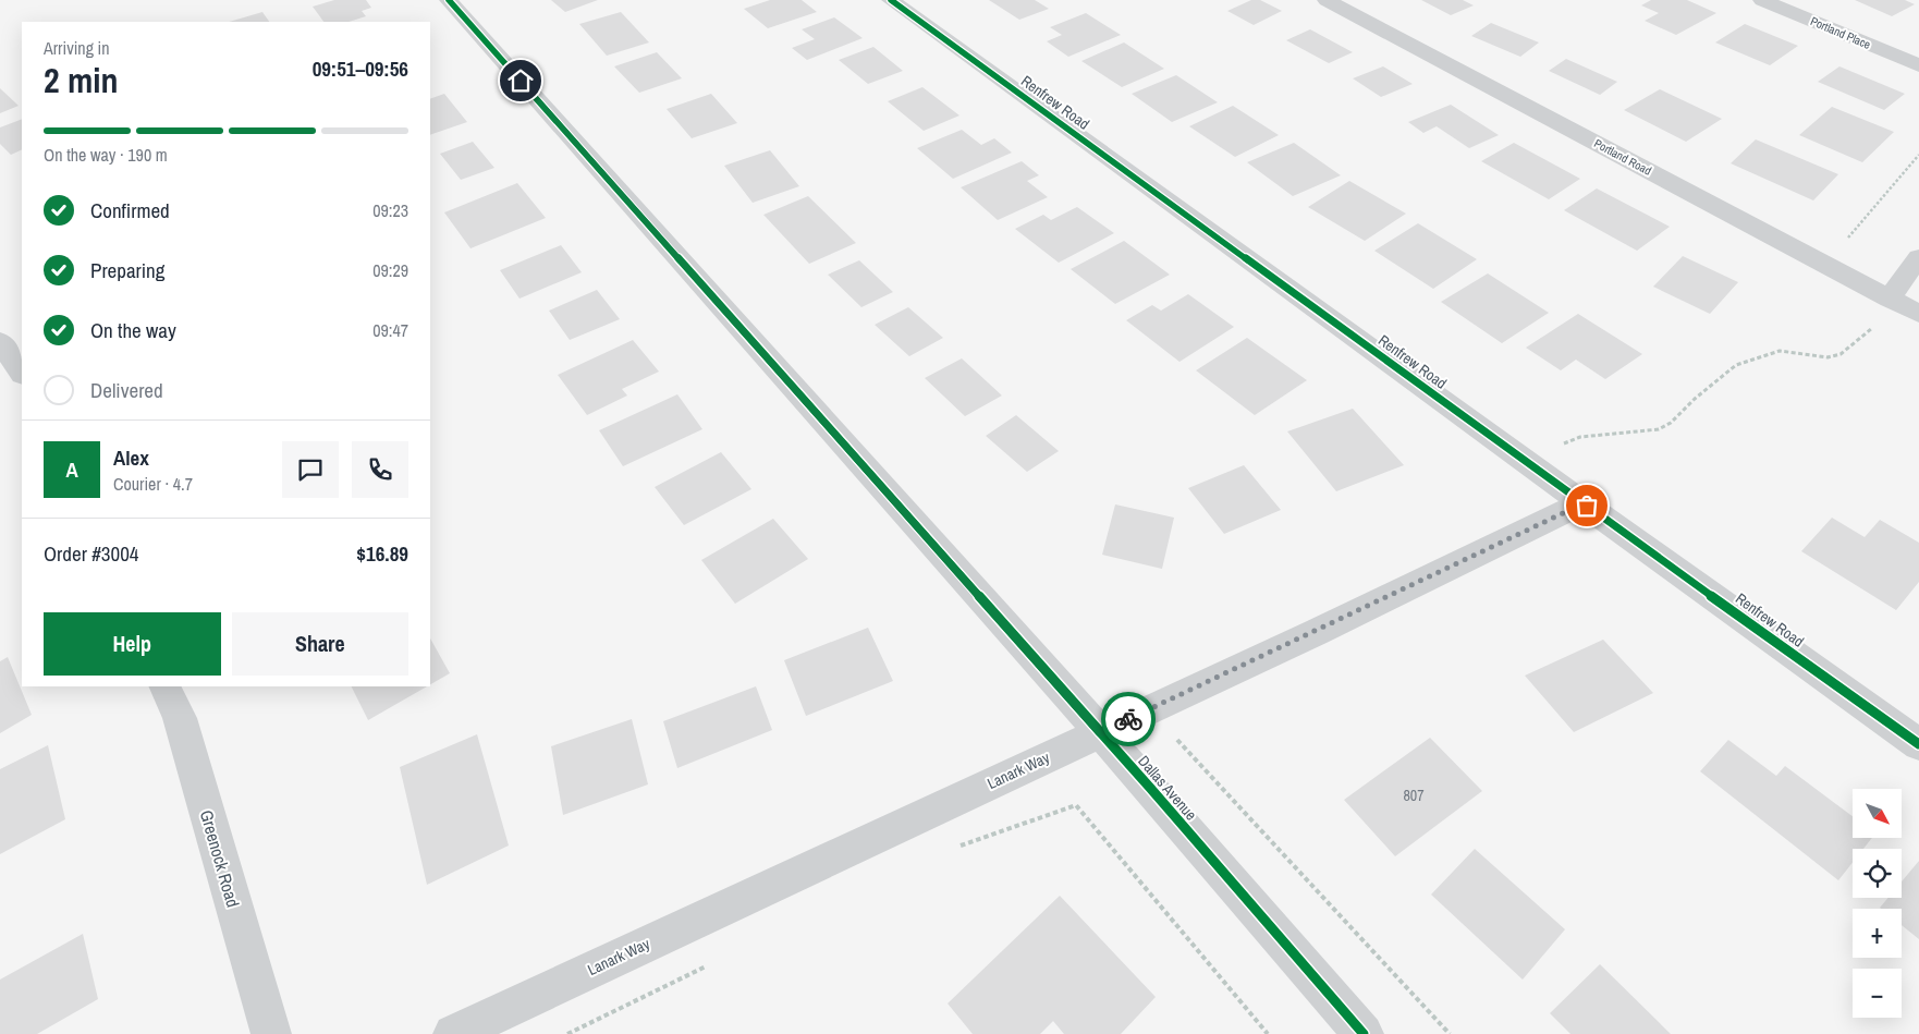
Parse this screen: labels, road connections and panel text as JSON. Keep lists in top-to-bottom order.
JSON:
{
  "streets": {
    "street": [
      "Portland Place",
      "Renfrew Road",
      "Portland Road",
      "Lanark Way",
      "Dallas Avenue",
      "Greenock Road"
    ]
  },
  "crossings": [
    ["Renfrew Road", "Lanark Way"],
    ["Lanark Way", "Dallas Avenue"]
  ],
  "house_numbers": ["807"],
  "north": "bottom right",
  "page": {
    "heading": ["2 min", "Arriving in", "09:51–09:56"],
    "panel": [
      "Alex",
      "Courier · 4.7",
      "Order #3004",
      "$16.89"
    ],
    "bar": "On the way · 190 m",
    "list": [
      ["Confirmed", "09:23"],
      ["Preparing", "09:29"],
      ["On the way", "09:47"],
      "Delivered"
    ],
    "round": "A",
    "buttons": ["Help", "Share"],
    "map_buttons": ["+", "−"]
  }
}
